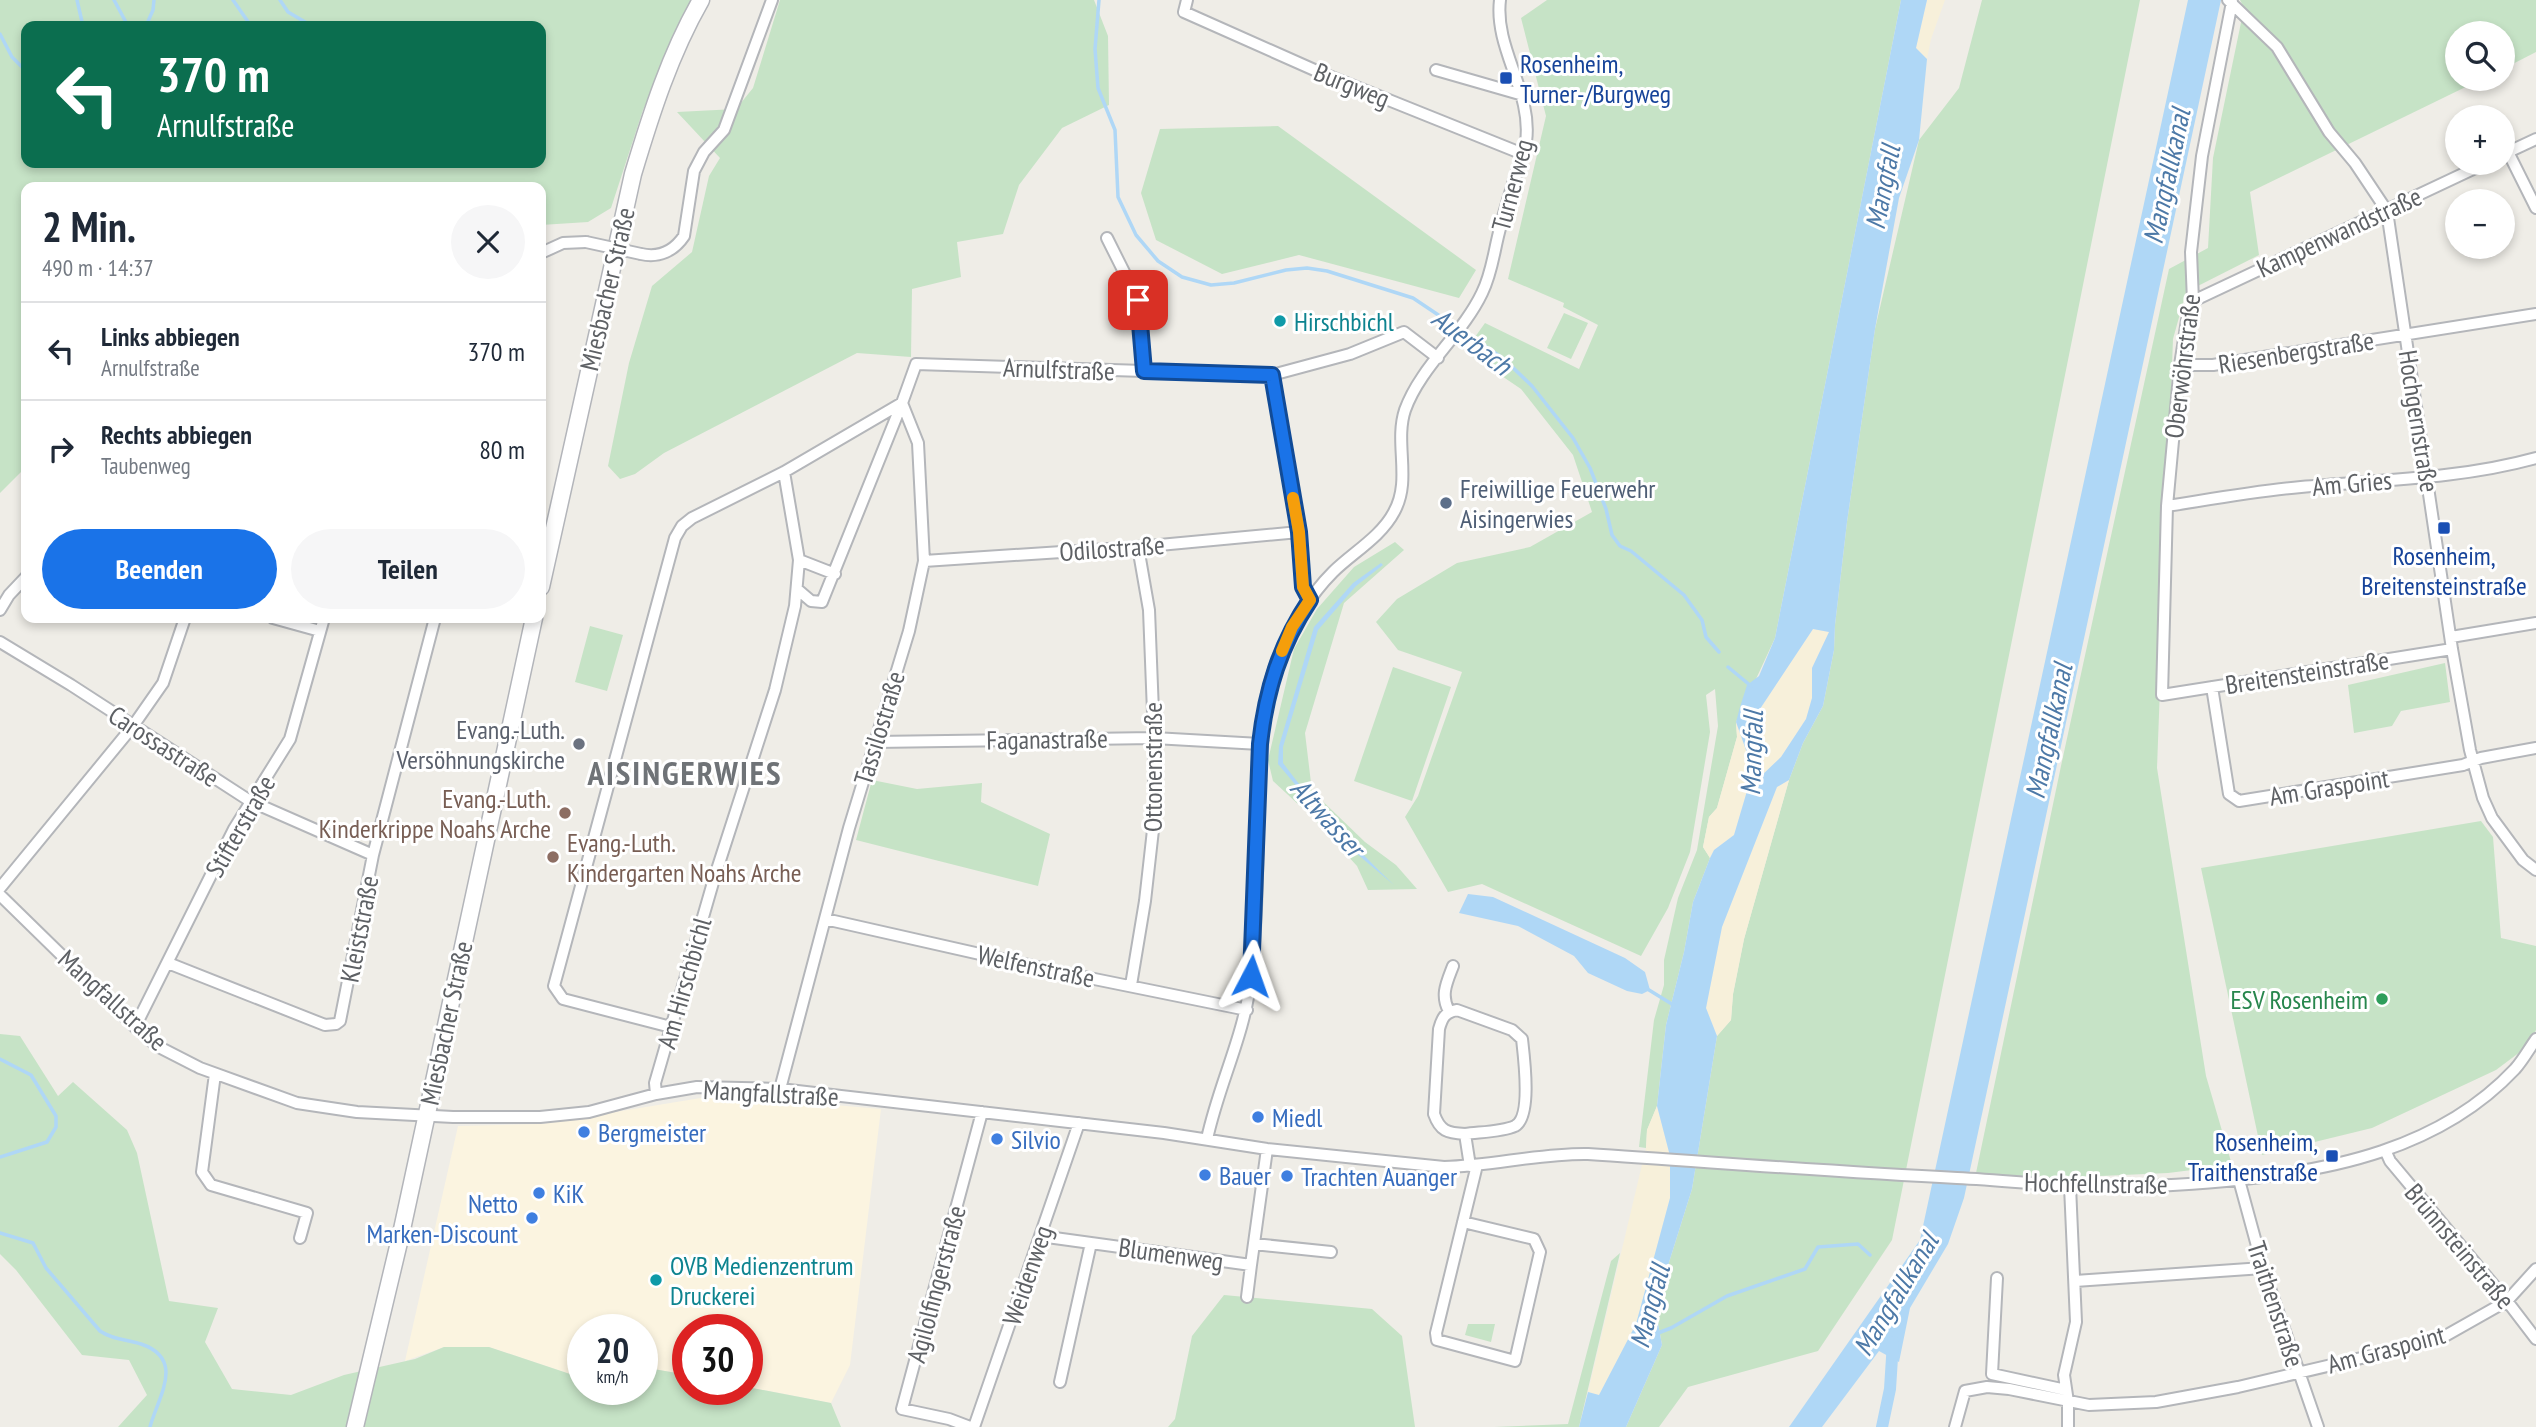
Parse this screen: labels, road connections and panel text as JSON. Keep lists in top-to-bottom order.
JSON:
{
  "streets": {
    "main road": ["Miesbacher Straße"],
    "street": [
      "Burgweg",
      "Turnerweg",
      "Kampenwandstraße",
      "Riesenbergstraße",
      "Oberwöhrstraße",
      "Arnulfstraße",
      "Hochgernstraße",
      "Am Gries",
      "Odilostraße",
      "Breitensteinstraße",
      "Tassilostraße",
      "Faganastraße",
      "Carossastraße",
      "Ottonenstraße",
      "Am Graspoint",
      "Stifterstraße",
      "Kleiststraße",
      "Welfenstraße",
      "Am Hirschbichl",
      "Mangfallstraße",
      "Hochfellnstraße",
      "Brünnsteinstraße",
      "Blumenweg",
      "Weidenweg",
      "Agilolfingerstraße",
      "Traithenstraße"
    ]
  },
  "crossings": [
    ["Burgweg", "Turnerweg"],
    ["Turnerweg", "Arnulfstraße"],
    ["Turnerweg", "Faganastraße"],
    ["Turnerweg", "Welfenstraße"],
    ["Turnerweg", "Mangfallstraße"],
    ["Kampenwandstraße", "Oberwöhrstraße"],
    ["Kampenwandstraße", "Hochgernstraße"],
    ["Miesbacher Straße", "Mangfallstraße"],
    ["Riesenbergstraße", "Oberwöhrstraße"],
    ["Riesenbergstraße", "Hochgernstraße"],
    ["Oberwöhrstraße", "Hochgernstraße"],
    ["Oberwöhrstraße", "Am Gries"],
    ["Oberwöhrstraße", "Breitensteinstraße"],
    ["Arnulfstraße", "Tassilostraße"],
    ["Hochgernstraße", "Am Gries"],
    ["Hochgernstraße", "Breitensteinstraße"],
    ["Hochgernstraße", "Am Graspoint"],
    ["Odilostraße", "Tassilostraße"],
    ["Odilostraße", "Ottonenstraße"],
    ["Breitensteinstraße", "Am Graspoint"],
    ["Tassilostraße", "Faganastraße"],
    ["Tassilostraße", "Welfenstraße"],
    ["Tassilostraße", "Mangfallstraße"],
    ["Faganastraße", "Ottonenstraße"],
    ["Carossastraße", "Stifterstraße"],
    ["Carossastraße", "Kleiststraße"],
    ["Ottonenstraße", "Welfenstraße"],
    ["Am Graspoint", "Brünnsteinstraße"],
    ["Am Graspoint", "Traithenstraße"],
    ["Stifterstraße", "Kleiststraße"],
    ["Stifterstraße", "Mangfallstraße"],
    ["Am Hirschbichl", "Mangfallstraße"],
    ["Mangfallstraße", "Hochfellnstraße"],
    ["Mangfallstraße", "Blumenweg"],
    ["Mangfallstraße", "Weidenweg"],
    ["Mangfallstraße", "Agilolfingerstraße"],
    ["Hochfellnstraße", "Brünnsteinstraße"],
    ["Hochfellnstraße", "Traithenstraße"],
    ["Blumenweg", "Weidenweg"],
    ["Weidenweg", "Agilolfingerstraße"]
  ],
  "districts": ["AISINGERWIES"],
  "water": [
    "Mangfallkanal",
    "Mangfall",
    "Auerbach",
    "Altwasser"
  ],
  "places": {
    "transit": ["Rosenheim, Turner-/Burgweg", "Rosenheim, Breitensteinstraße", "Rosenheim, Traithenstraße"],
    "other": [
      "Hirschbichl",
      "Freiwillige Feuerwehr Aisingerwies",
      "Evang.-Luth. Versöhnungskirche",
      "Evang.-Luth. Kinderkrippe Noahs Arche",
      "Evang.-Luth. Kindergarten Noahs Arche",
      "ESV Rosenheim",
      "Miedl",
      "Bergmeister",
      "Silvio",
      "Bauer",
      "Trachten Auanger",
      "KiK",
      "Netto Marken-Discount",
      "OVB Medienzentrum Druckerei"
    ]
  },
  "page": {
    "map_buttons": ["+", "−"],
    "turn": ["370 m", "Arnulfstraße"],
    "heading": ["2 Min.", "490 m · 14:37"],
    "list": [
      {
        "name": "Links abbiegen",
        "note": "Arnulfstraße",
        "value": "370 m"
      },
      {
        "name": "Rechts abbiegen",
        "note": "Taubenweg",
        "value": "80 m"
      }
    ],
    "buttons": ["Beenden", "Teilen"],
    "speed": "20 km/h",
    "limit": "30"
  }
}
